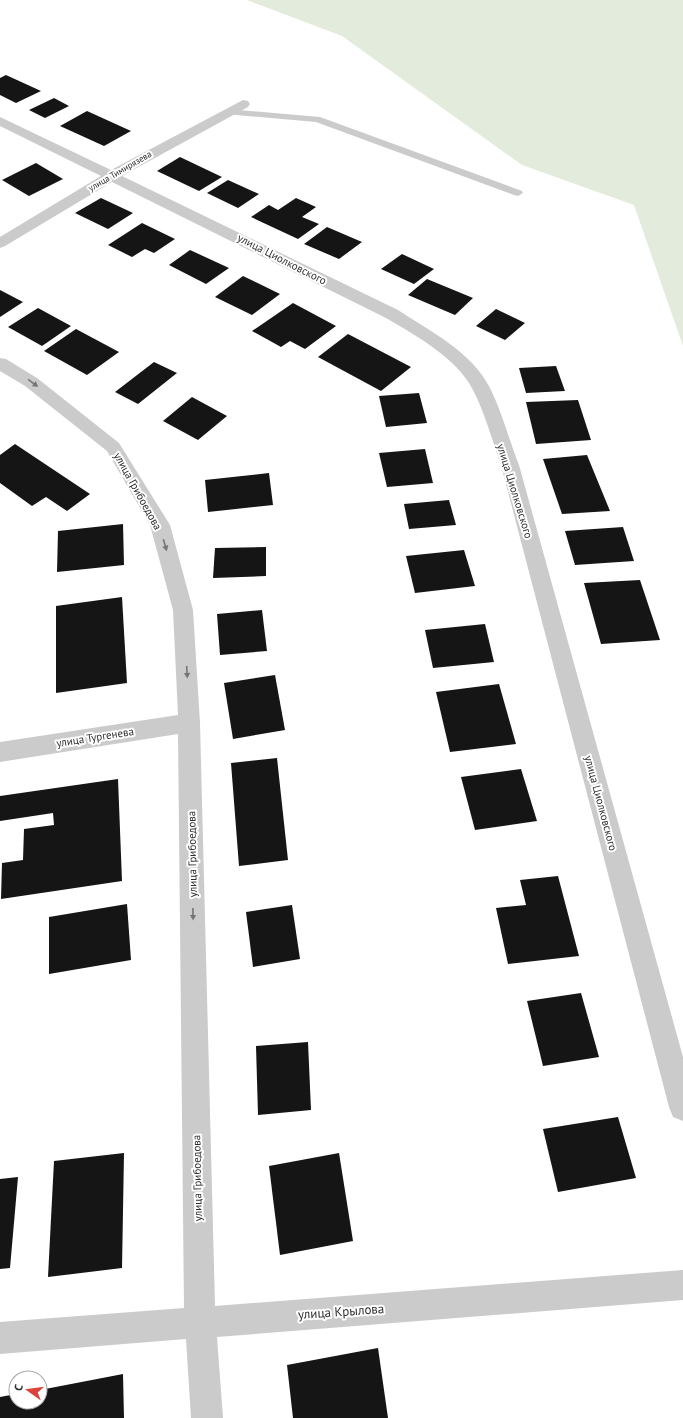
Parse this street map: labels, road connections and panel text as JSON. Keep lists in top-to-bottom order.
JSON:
{
  "streets": {
    "street": [
      "улица Тимирязева",
      "улица Циолковского",
      "улица Грибоедова",
      "улица Тургенева",
      "улица Крылова"
    ]
  },
  "crossings": [
    ["улица Тимирязева", "улица Циолковского"],
    ["улица Грибоедова", "улица Тургенева"],
    ["улица Грибоедова", "улица Крылова"]
  ],
  "one_way": ["улица Грибоедова"],
  "north": "left"
}
